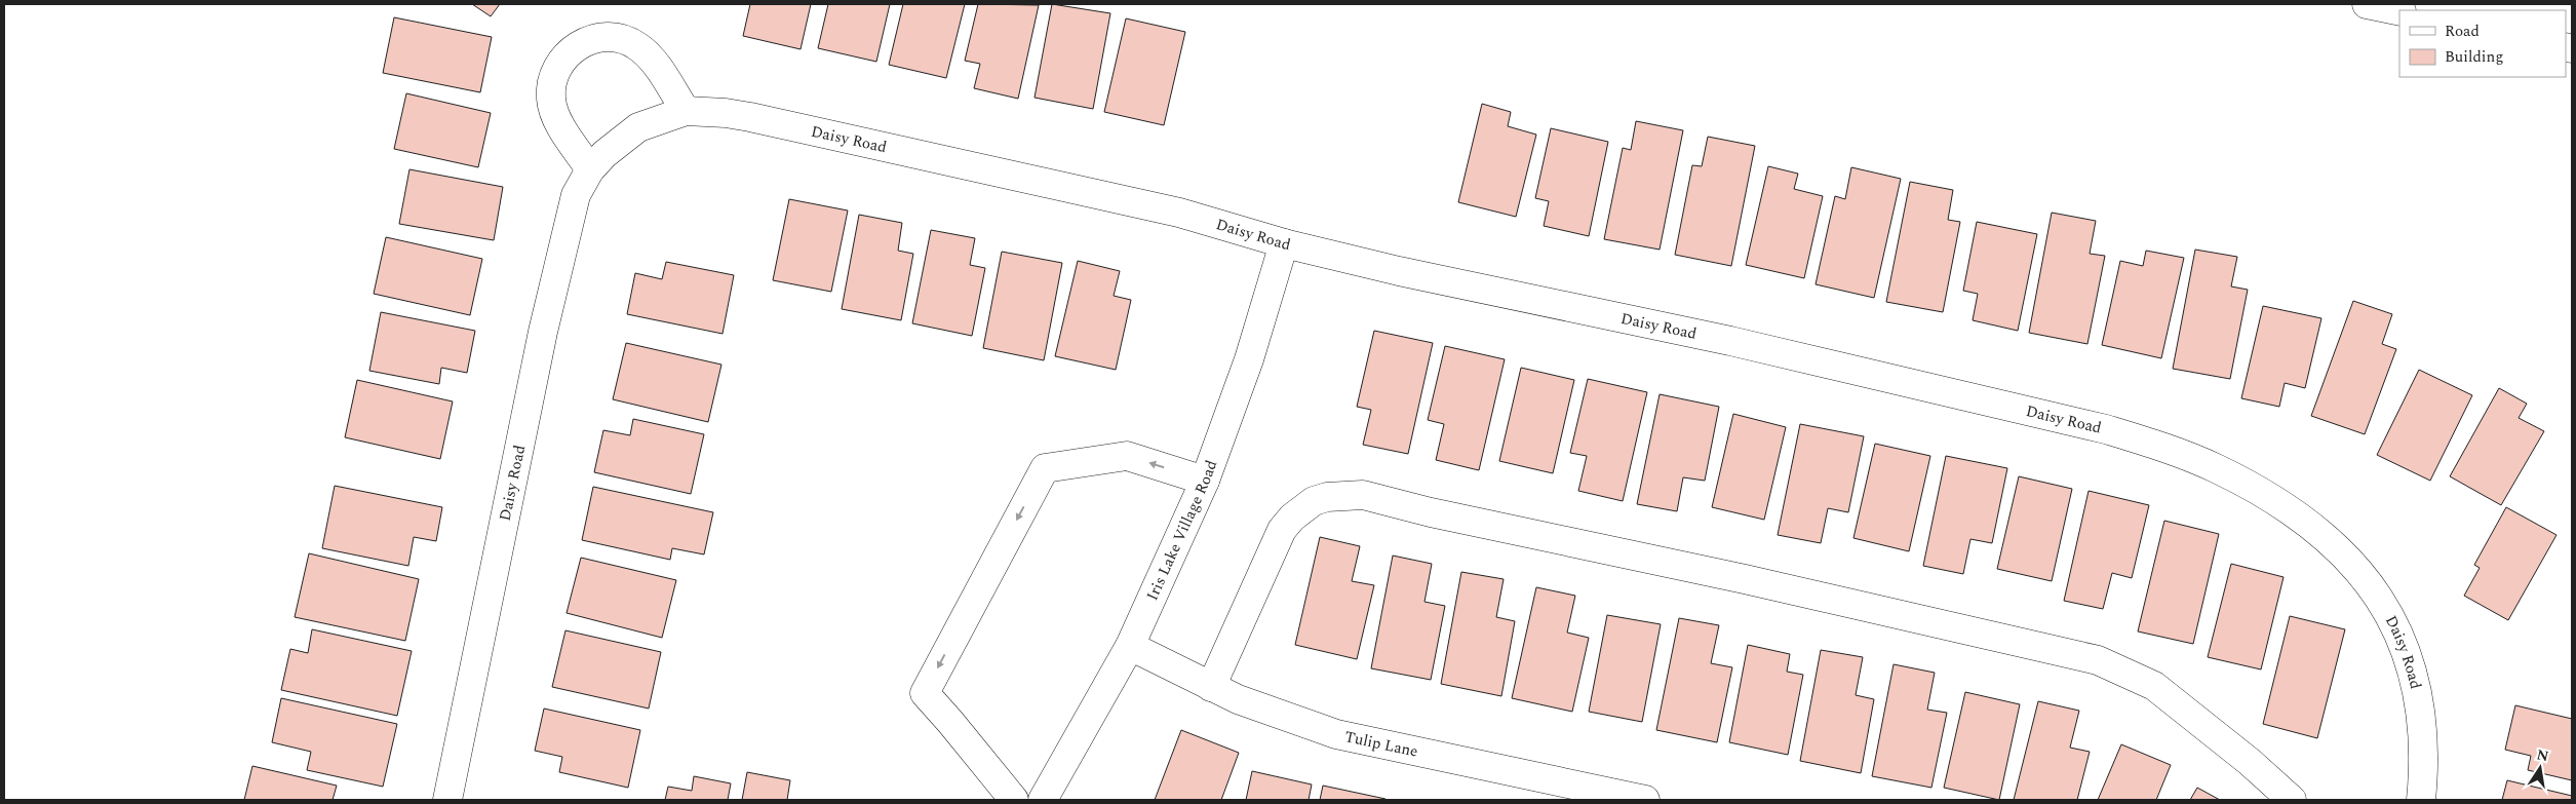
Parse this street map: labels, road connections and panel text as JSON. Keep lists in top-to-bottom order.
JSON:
{
  "streets": {
    "street": ["Daisy Road", "Iris Lake Village Road", "Tulip Lane"]
  },
  "crossings": [
    ["Daisy Road", "Iris Lake Village Road"],
    ["Iris Lake Village Road", "Tulip Lane"]
  ],
  "legend": ["Road", "Building"],
  "north": "top"
}
